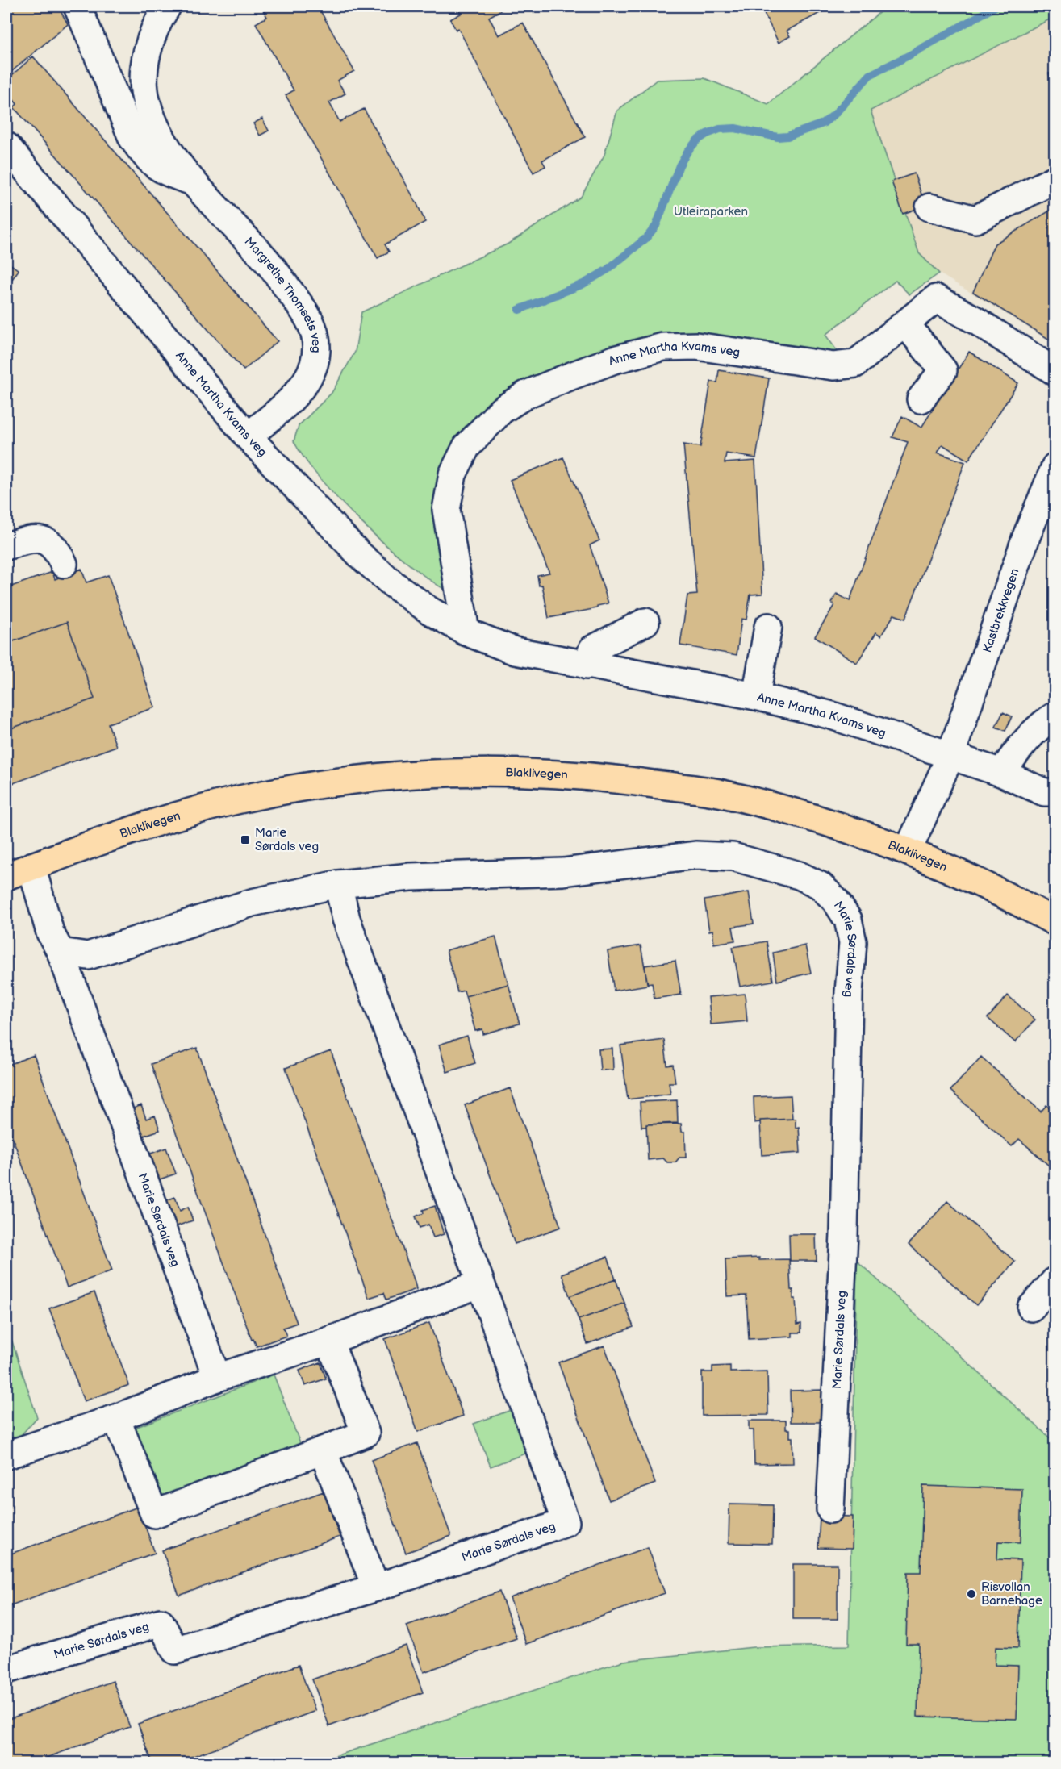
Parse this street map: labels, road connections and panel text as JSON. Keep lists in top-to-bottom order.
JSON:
{
  "streets": {
    "main road": ["Blaklivegen"],
    "street": [
      "Margrethe Thomsets veg",
      "Anne Martha Kvams veg",
      "Kastbrekkvegen",
      "Marie Sørdals veg"
    ]
  },
  "crossings": [
    ["Margrethe Thomsets veg", "Anne Martha Kvams veg"],
    ["Anne Martha Kvams veg", "Kastbrekkvegen"],
    ["Kastbrekkvegen", "Blaklivegen"],
    ["Blaklivegen", "Marie Sørdals veg"]
  ],
  "parks": ["Utleiraparken"],
  "places": {
    "transit": ["Marie Sørdals veg"],
    "other": ["Risvollan Barnehage"]
  }
}
